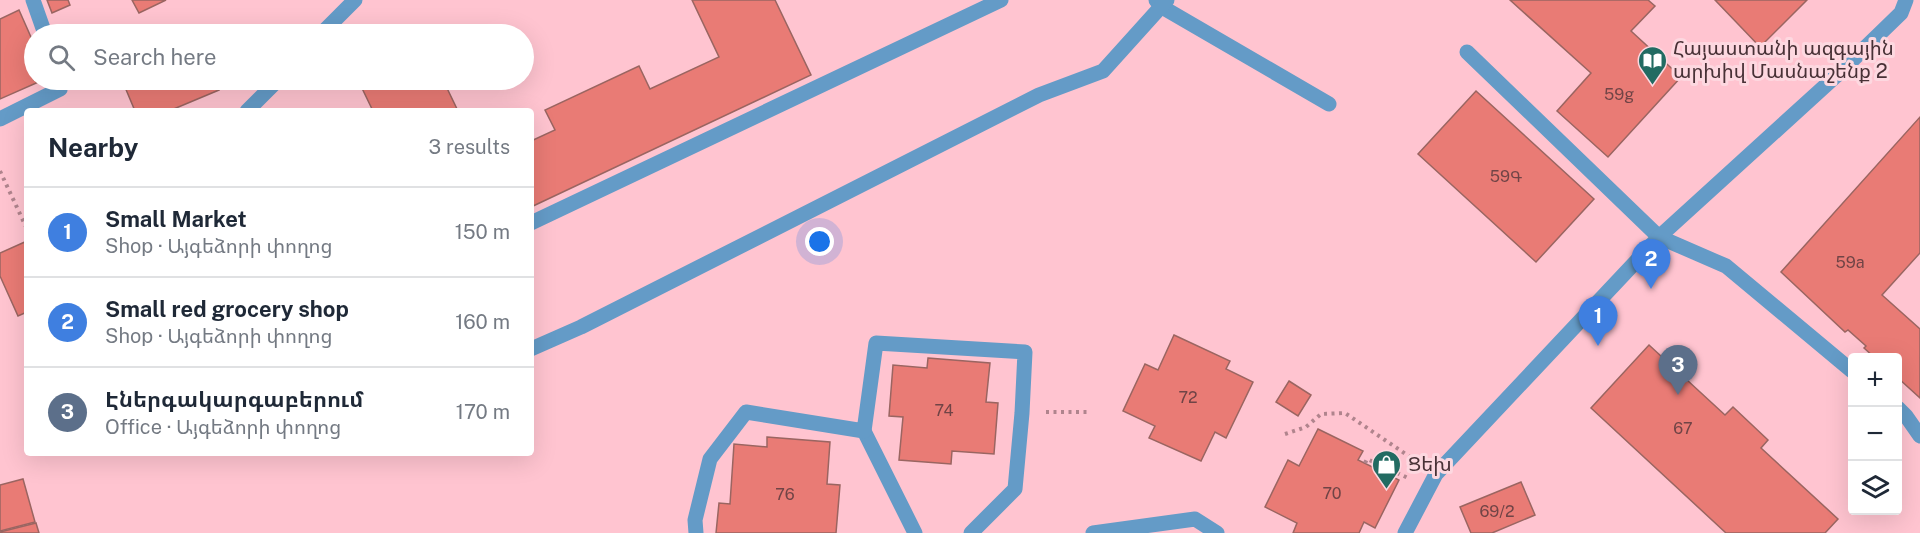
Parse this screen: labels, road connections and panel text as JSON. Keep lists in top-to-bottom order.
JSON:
{
  "places": {
    "library": ["Հայաստանի ազգային արխիվ Մասնաշենք 2"],
    "shop": ["Ցեխ"]
  },
  "house_numbers": [
    "59g",
    "59Գ",
    "59a",
    "72",
    "74",
    "67",
    "70",
    "76",
    "69/2"
  ],
  "page": {
    "search": "Search here",
    "heading": ["Nearby", "3 results"],
    "list": [
      {
        "mark": "1",
        "name": "Small Market",
        "note": "Shop · Այգեձորի փողոց",
        "value": "150 m"
      },
      {
        "mark": "2",
        "name": "Small red grocery shop",
        "note": "Shop · Այգեձորի փողոց",
        "value": "160 m"
      },
      {
        "mark": "3",
        "name": "Էներգակարգաբերում",
        "note": "Office · Այգեձորի փողոց",
        "value": "170 m"
      }
    ],
    "pins": ["2", "1", "3"],
    "map_buttons": ["+", "−"]
  }
}
